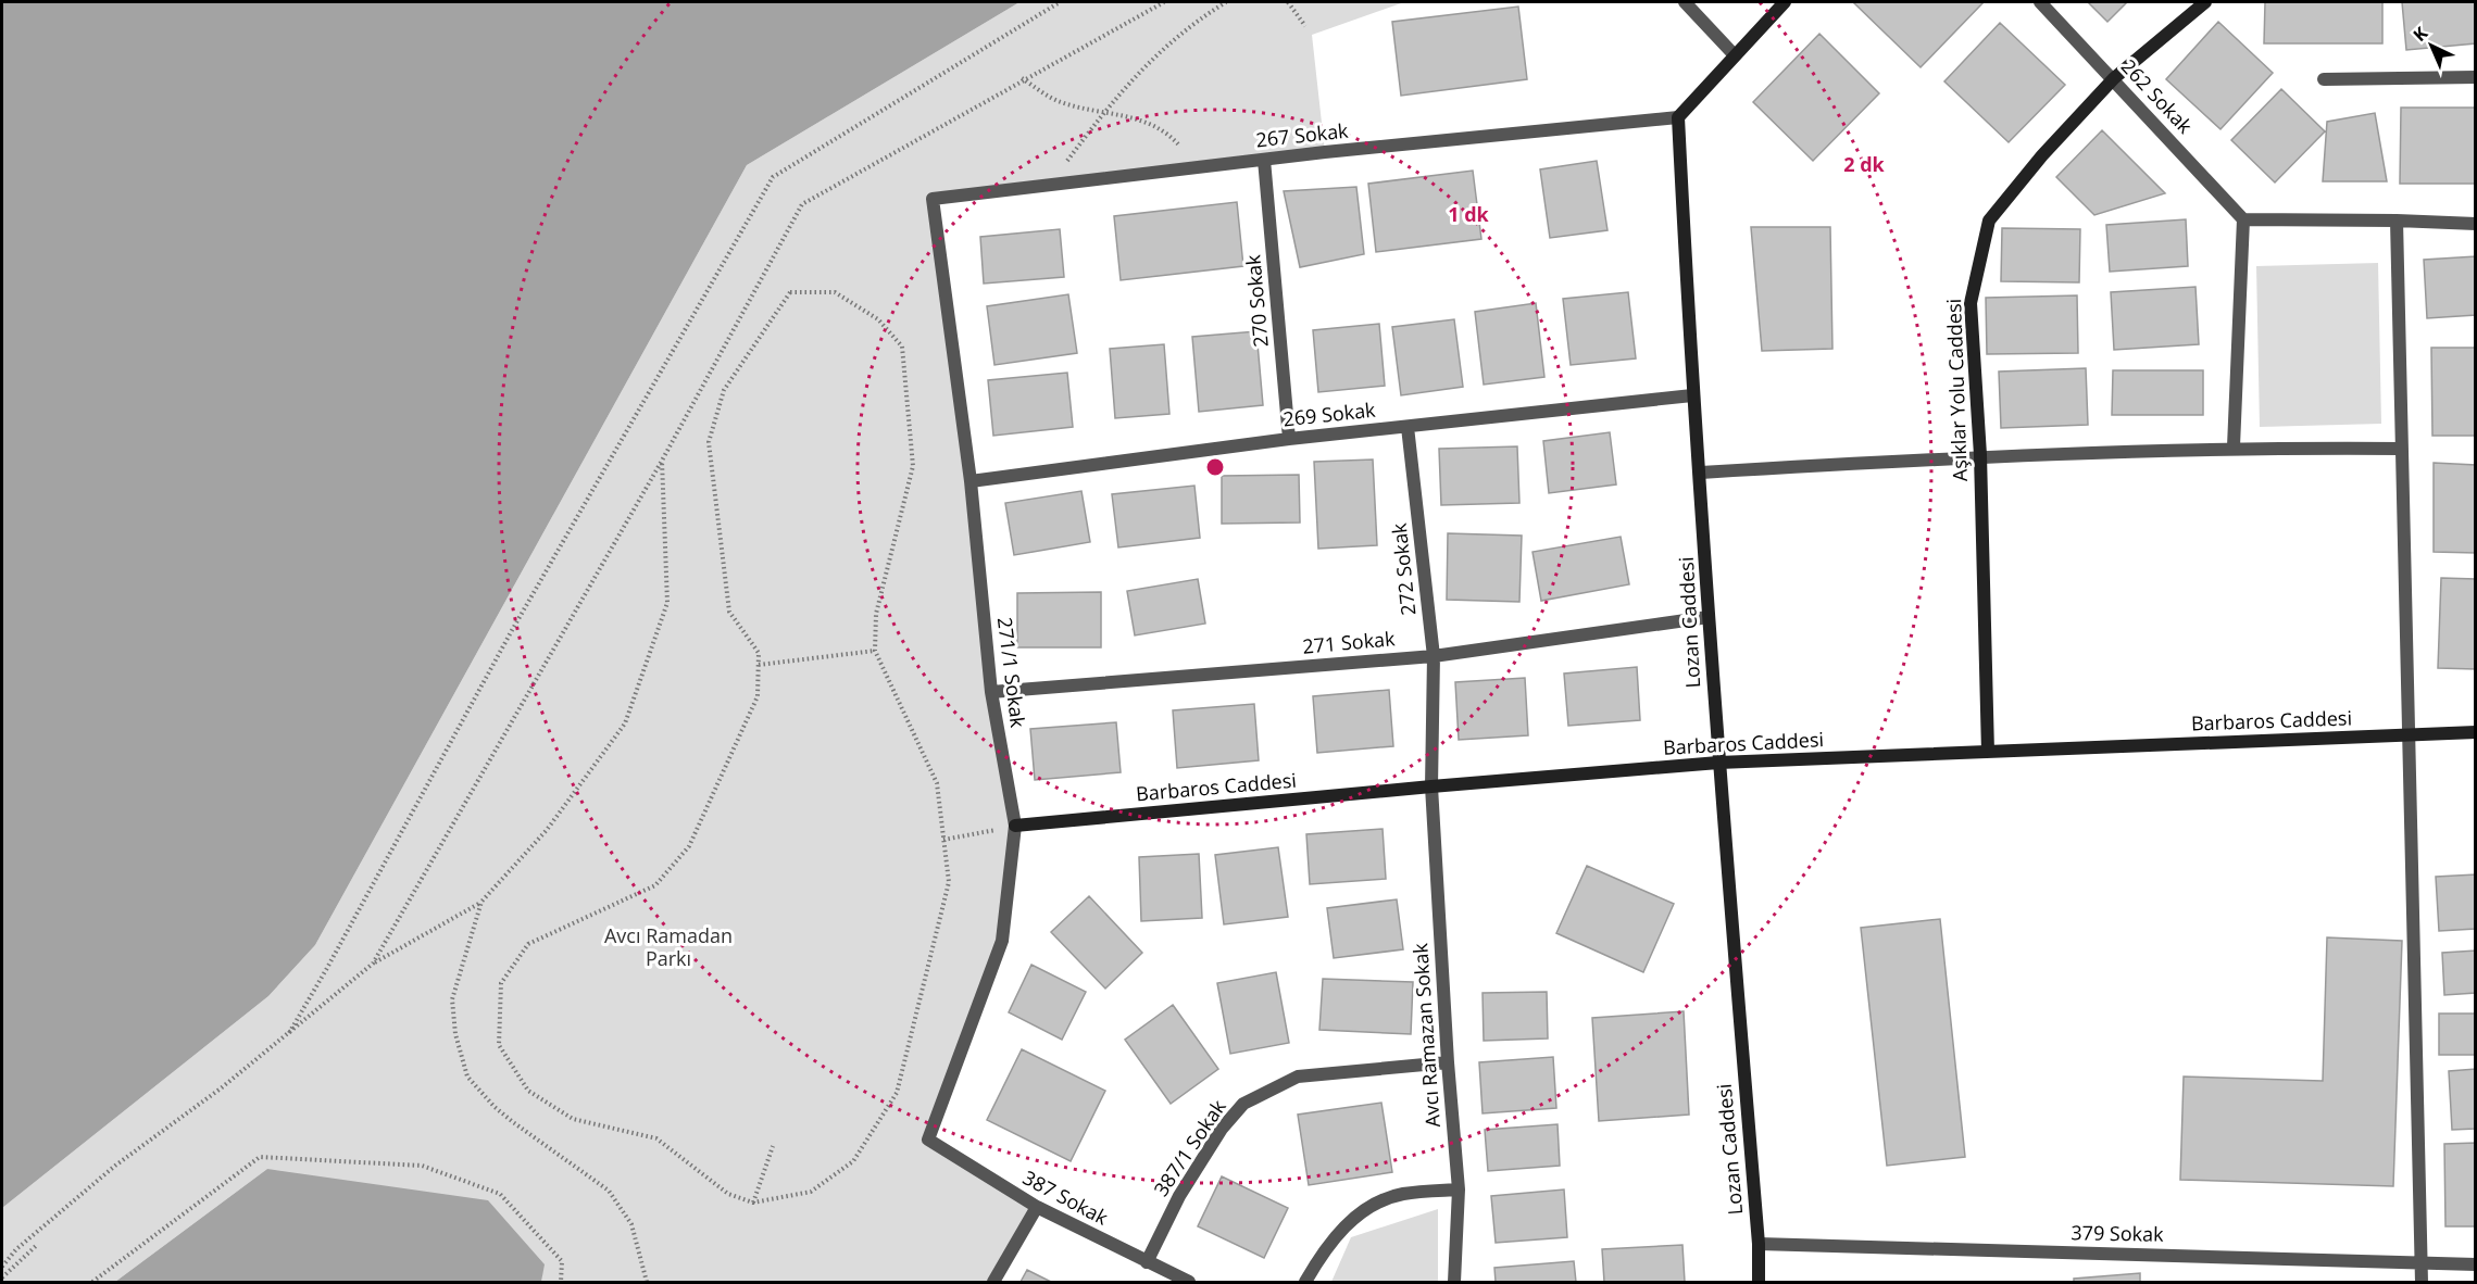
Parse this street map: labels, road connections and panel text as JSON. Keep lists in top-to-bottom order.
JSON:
{
  "streets": {
    "street": [
      "262 Sokak",
      "267 Sokak",
      "270 Sokak",
      "Aşıklar Yolu Caddesi",
      "269 Sokak",
      "272 Sokak",
      "Lozan Caddesi",
      "271 Sokak",
      "271/1 Sokak",
      "Barbaros Caddesi",
      "Avcı Ramazan Sokak",
      "387/1 Sokak",
      "387 Sokak",
      "379 Sokak"
    ]
  },
  "crossings": [
    ["262 Sokak", "Aşıklar Yolu Caddesi"],
    ["267 Sokak", "270 Sokak"],
    ["267 Sokak", "Lozan Caddesi"],
    ["267 Sokak", "271/1 Sokak"],
    ["270 Sokak", "269 Sokak"],
    ["Aşıklar Yolu Caddesi", "Barbaros Caddesi"],
    ["269 Sokak", "272 Sokak"],
    ["269 Sokak", "Lozan Caddesi"],
    ["269 Sokak", "271/1 Sokak"],
    ["272 Sokak", "271 Sokak"],
    ["272 Sokak", "Barbaros Caddesi"],
    ["272 Sokak", "Avcı Ramazan Sokak"],
    ["Lozan Caddesi", "271 Sokak"],
    ["Lozan Caddesi", "Barbaros Caddesi"],
    ["Lozan Caddesi", "379 Sokak"],
    ["271 Sokak", "271/1 Sokak"],
    ["271/1 Sokak", "Barbaros Caddesi"],
    ["271/1 Sokak", "387 Sokak"],
    ["Barbaros Caddesi", "Avcı Ramazan Sokak"],
    ["Avcı Ramazan Sokak", "387/1 Sokak"],
    ["387/1 Sokak", "387 Sokak"]
  ],
  "parks": ["Avcı Ramadan Parkı"],
  "north": "top left",
  "rings": ["2 dk", "1 dk"]
}
